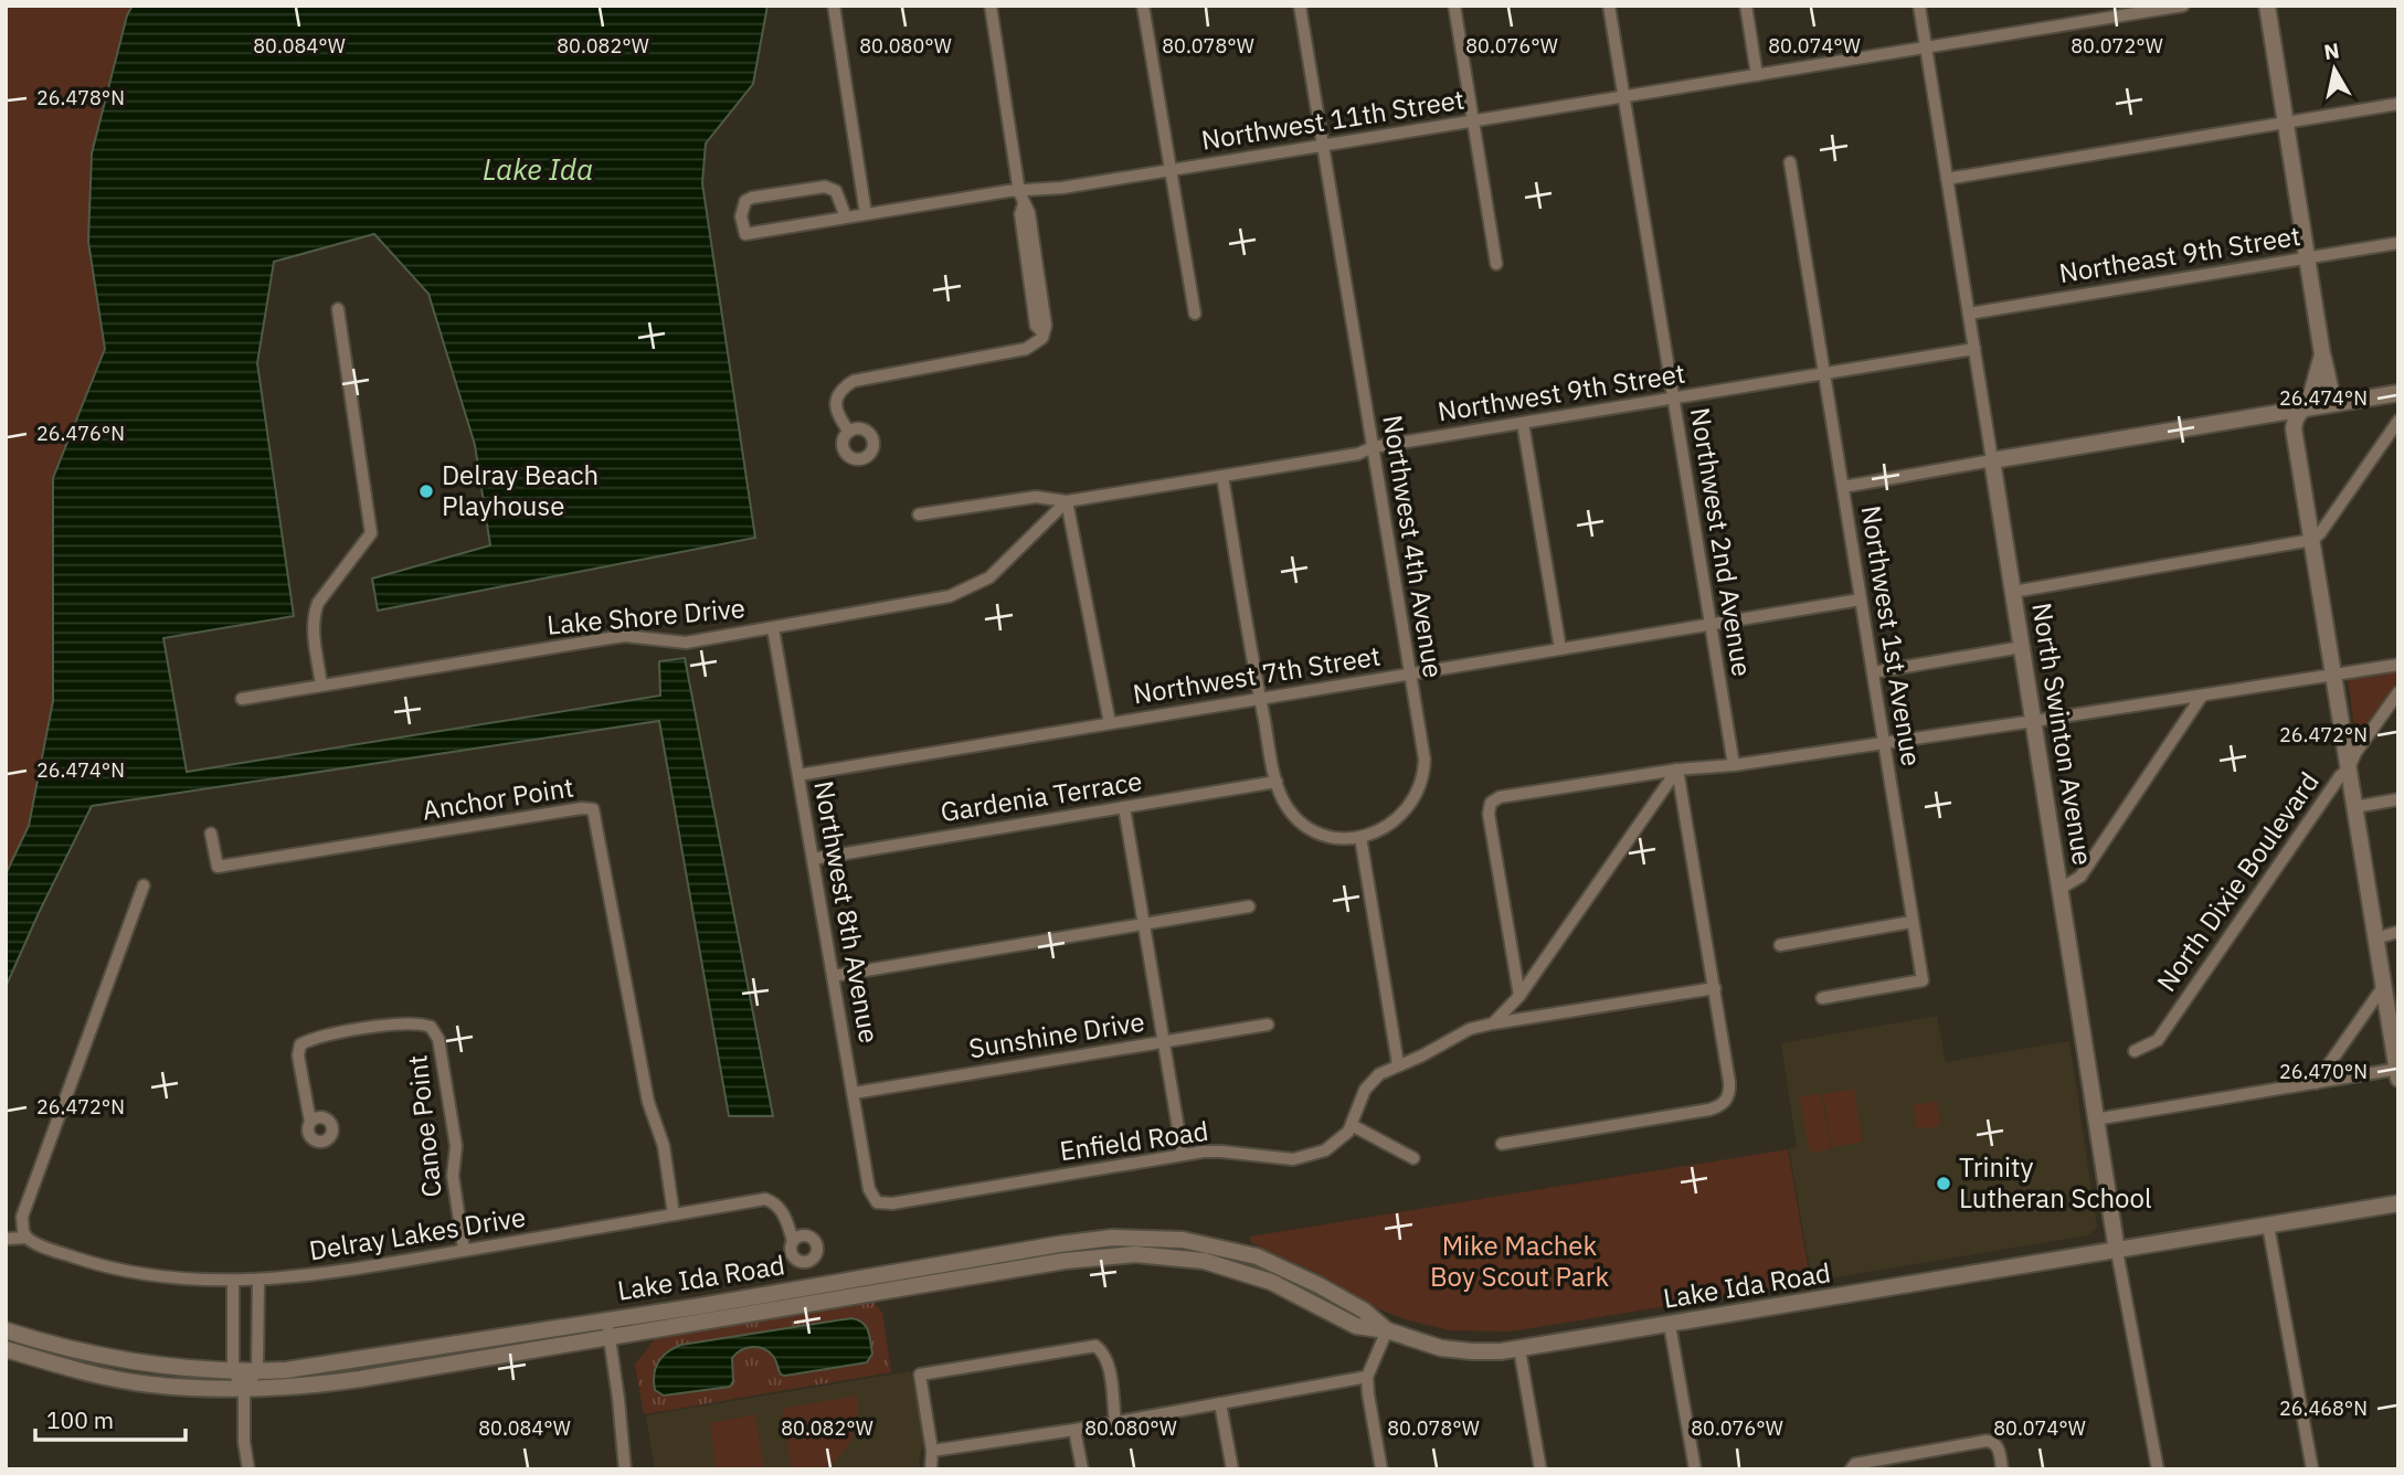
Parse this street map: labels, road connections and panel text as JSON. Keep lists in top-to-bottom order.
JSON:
{
  "streets": {
    "street": [
      "Northwest 11th Street",
      "Northeast 9th Street",
      "Northwest 9th Street",
      "Northwest 2nd Avenue",
      "Northwest 4th Avenue",
      "Lake Shore Drive",
      "Northwest 1st Avenue",
      "Northwest 7th Street",
      "North Swinton Avenue",
      "Gardenia Terrace",
      "Anchor Point",
      "North Dixie Boulevard",
      "Northwest 8th Avenue",
      "Sunshine Drive",
      "Canoe Point",
      "Enfield Road",
      "Delray Lakes Drive",
      "Lake Ida Road"
    ]
  },
  "crossings": [
    ["Northwest 11th Street", "Northwest 2nd Avenue"],
    ["Northwest 11th Street", "Northwest 4th Avenue"],
    ["Northwest 11th Street", "North Swinton Avenue"],
    ["Northeast 9th Street", "North Swinton Avenue"],
    ["Northwest 9th Street", "Northwest 2nd Avenue"],
    ["Northwest 9th Street", "Northwest 4th Avenue"],
    ["Northwest 9th Street", "Lake Shore Drive"],
    ["Northwest 9th Street", "Northwest 1st Avenue"],
    ["Northwest 9th Street", "North Swinton Avenue"],
    ["Northwest 2nd Avenue", "Northwest 7th Street"],
    ["Northwest 4th Avenue", "Northwest 7th Street"],
    ["Northwest 4th Avenue", "Gardenia Terrace"],
    ["Lake Shore Drive", "Northwest 8th Avenue"],
    ["Northwest 1st Avenue", "Northwest 7th Street"],
    ["Northwest 7th Street", "Gardenia Terrace"],
    ["Northwest 7th Street", "Northwest 8th Avenue"],
    ["North Swinton Avenue", "Lake Ida Road"],
    ["Gardenia Terrace", "Northwest 8th Avenue"],
    ["Anchor Point", "Delray Lakes Drive"],
    ["Northwest 8th Avenue", "Sunshine Drive"],
    ["Northwest 8th Avenue", "Enfield Road"],
    ["Canoe Point", "Delray Lakes Drive"]
  ],
  "water": ["Lake Ida"],
  "parks": ["Mike Machek Boy Scout Park"],
  "places": ["Delray Beach Playhouse", "Trinity Lutheran School"],
  "scale_bar": "100 m",
  "north": "top",
  "coordinates": [
    "80.084°W",
    "80.082°W",
    "80.080°W",
    "80.078°W",
    "80.076°W",
    "80.074°W",
    "80.072°W",
    "26.478°N",
    "26.474°N",
    "26.476°N",
    "26.472°N",
    "26.470°N",
    "26.468°N"
  ]
}
